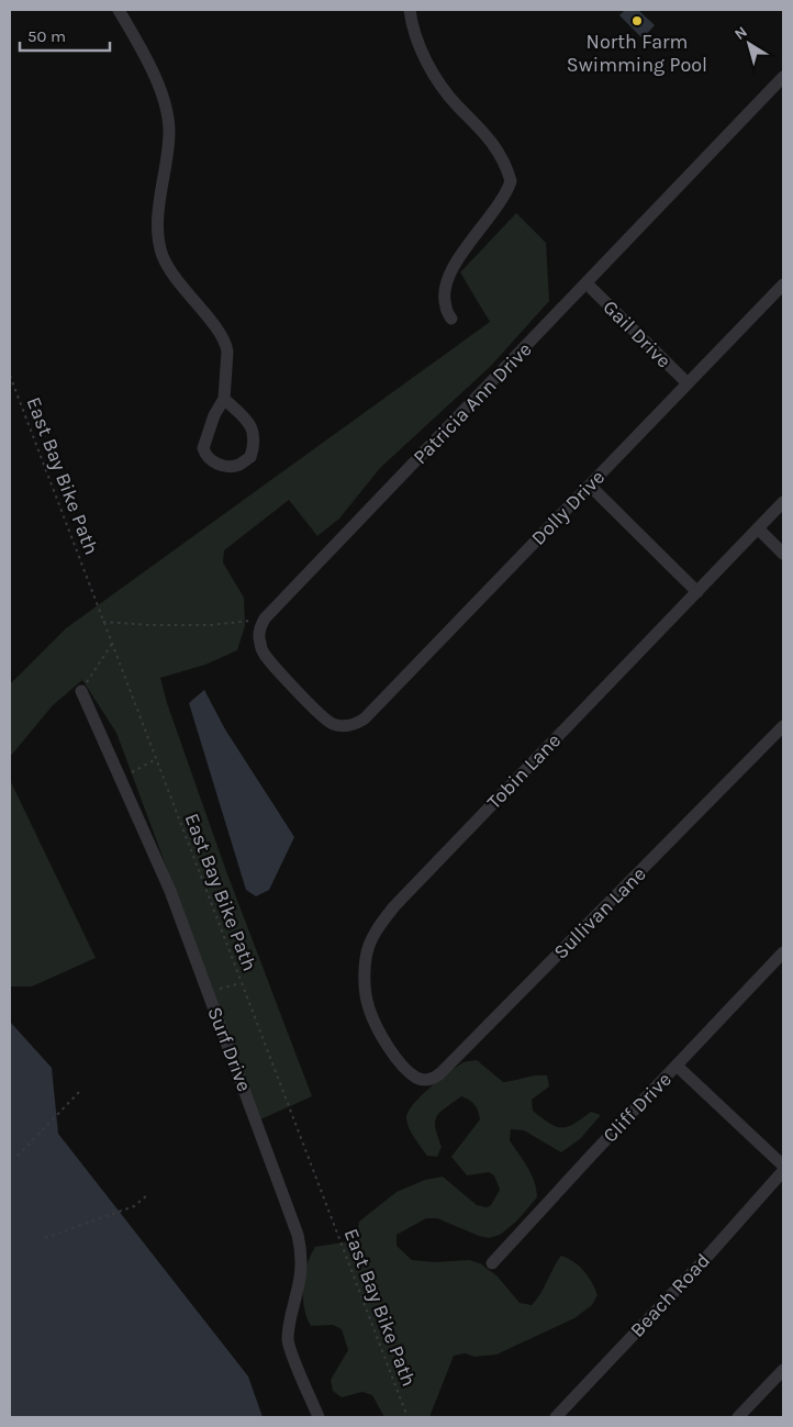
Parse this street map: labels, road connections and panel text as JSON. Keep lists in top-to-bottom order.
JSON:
{
  "streets": {
    "street": [
      "Gail Drive",
      "Patricia Ann Drive",
      "Dolly Drive",
      "Tobin Lane",
      "Sullivan Lane",
      "Surf Drive",
      "Cliff Drive",
      "Beach Road"
    ],
    "path": ["East Bay Bike Path"]
  },
  "crossings": [
    ["Gail Drive", "Patricia Ann Drive"],
    ["Gail Drive", "Dolly Drive"],
    ["Patricia Ann Drive", "Dolly Drive"],
    ["Tobin Lane", "Sullivan Lane"]
  ],
  "places": ["North Farm Swimming Pool"],
  "scale_bar": "50 m",
  "north": "top left"
}
